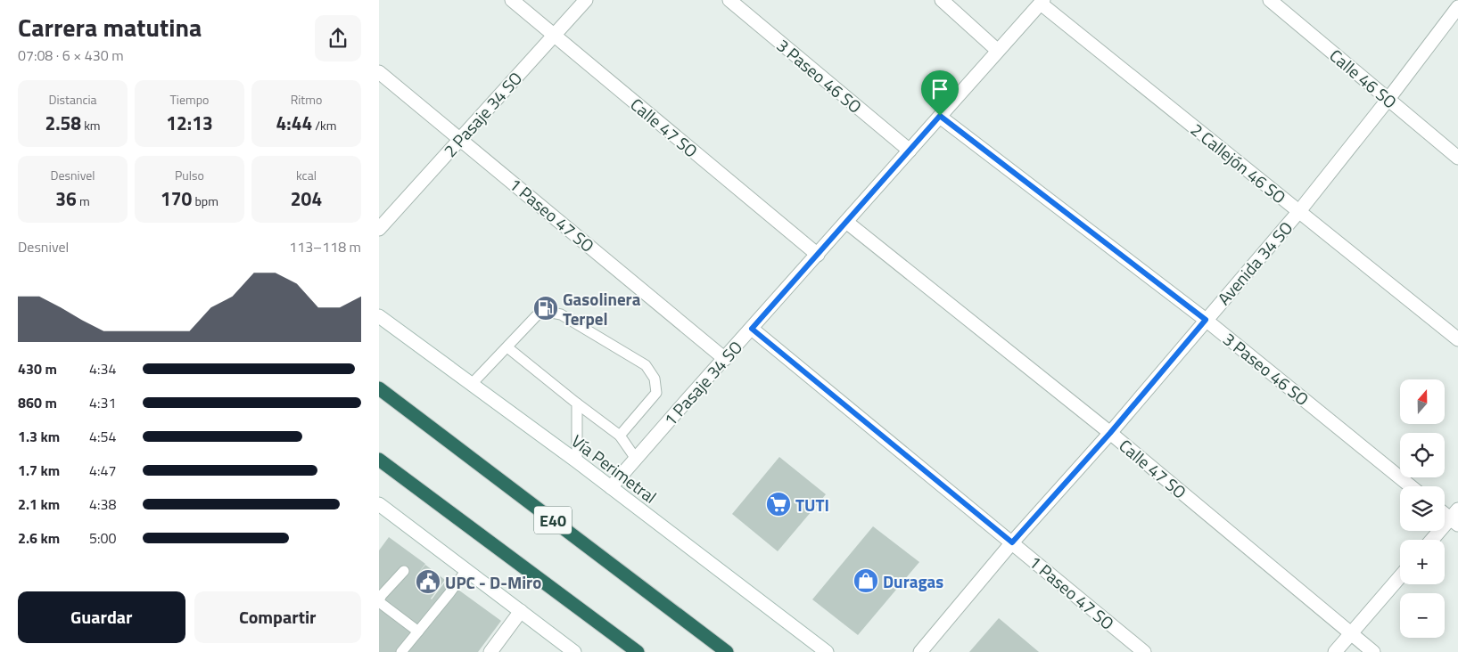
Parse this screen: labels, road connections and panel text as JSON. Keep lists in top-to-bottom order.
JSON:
{
  "streets": {
    "highway": ["E40"],
    "street": [
      "3 Paseo 46 SO",
      "Calle 46 SO",
      "2 Pasaje 34 SO",
      "Calle 47 SO",
      "2 Callejón 46 SO",
      "1 Paseo 47 SO",
      "Avenida 34 SO",
      "1 Pasaje 34 SO",
      "Vía Perimetral"
    ]
  },
  "crossings": [
    ["3 Paseo 46 SO", "Avenida 34 SO"],
    ["3 Paseo 46 SO", "1 Pasaje 34 SO"],
    ["Calle 46 SO", "Avenida 34 SO"],
    ["2 Pasaje 34 SO", "Calle 47 SO"],
    ["2 Pasaje 34 SO", "1 Paseo 47 SO"],
    ["Calle 47 SO", "Avenida 34 SO"],
    ["Calle 47 SO", "1 Pasaje 34 SO"],
    ["2 Callejón 46 SO", "Avenida 34 SO"],
    ["2 Callejón 46 SO", "1 Pasaje 34 SO"],
    ["1 Paseo 47 SO", "Avenida 34 SO"],
    ["1 Paseo 47 SO", "1 Pasaje 34 SO"],
    ["1 Pasaje 34 SO", "Vía Perimetral"]
  ],
  "places": {
    "fuel station": ["Gasolinera Terpel"],
    "supermarket": ["TUTI"],
    "shop": ["Duragas"],
    "public building": ["UPC - D-Miro"]
  },
  "north": "top",
  "page": {
    "heading": ["Carrera matutina", "07:08 · 6 × 430 m"],
    "stats": [
      ["Distancia", "2.58 km"],
      ["Tiempo", "12:13"],
      ["Ritmo", "4:44 /km"],
      ["Desnivel", "36 m"],
      ["Pulso", "170 bpm"],
      ["kcal", "204"]
    ],
    "chart": ["Desnivel", "113–118 m"],
    "list": [
      {
        "name": "430 m",
        "note": "4:34"
      },
      {
        "name": "860 m",
        "note": "4:31"
      },
      {
        "name": "1.3 km",
        "note": "4:54"
      },
      {
        "name": "1.7 km",
        "note": "4:47"
      },
      {
        "name": "2.1 km",
        "note": "4:38"
      },
      {
        "name": "2.6 km",
        "note": "5:00"
      }
    ],
    "map_buttons": ["+", "−"],
    "buttons": ["Guardar", "Compartir"]
  }
}
